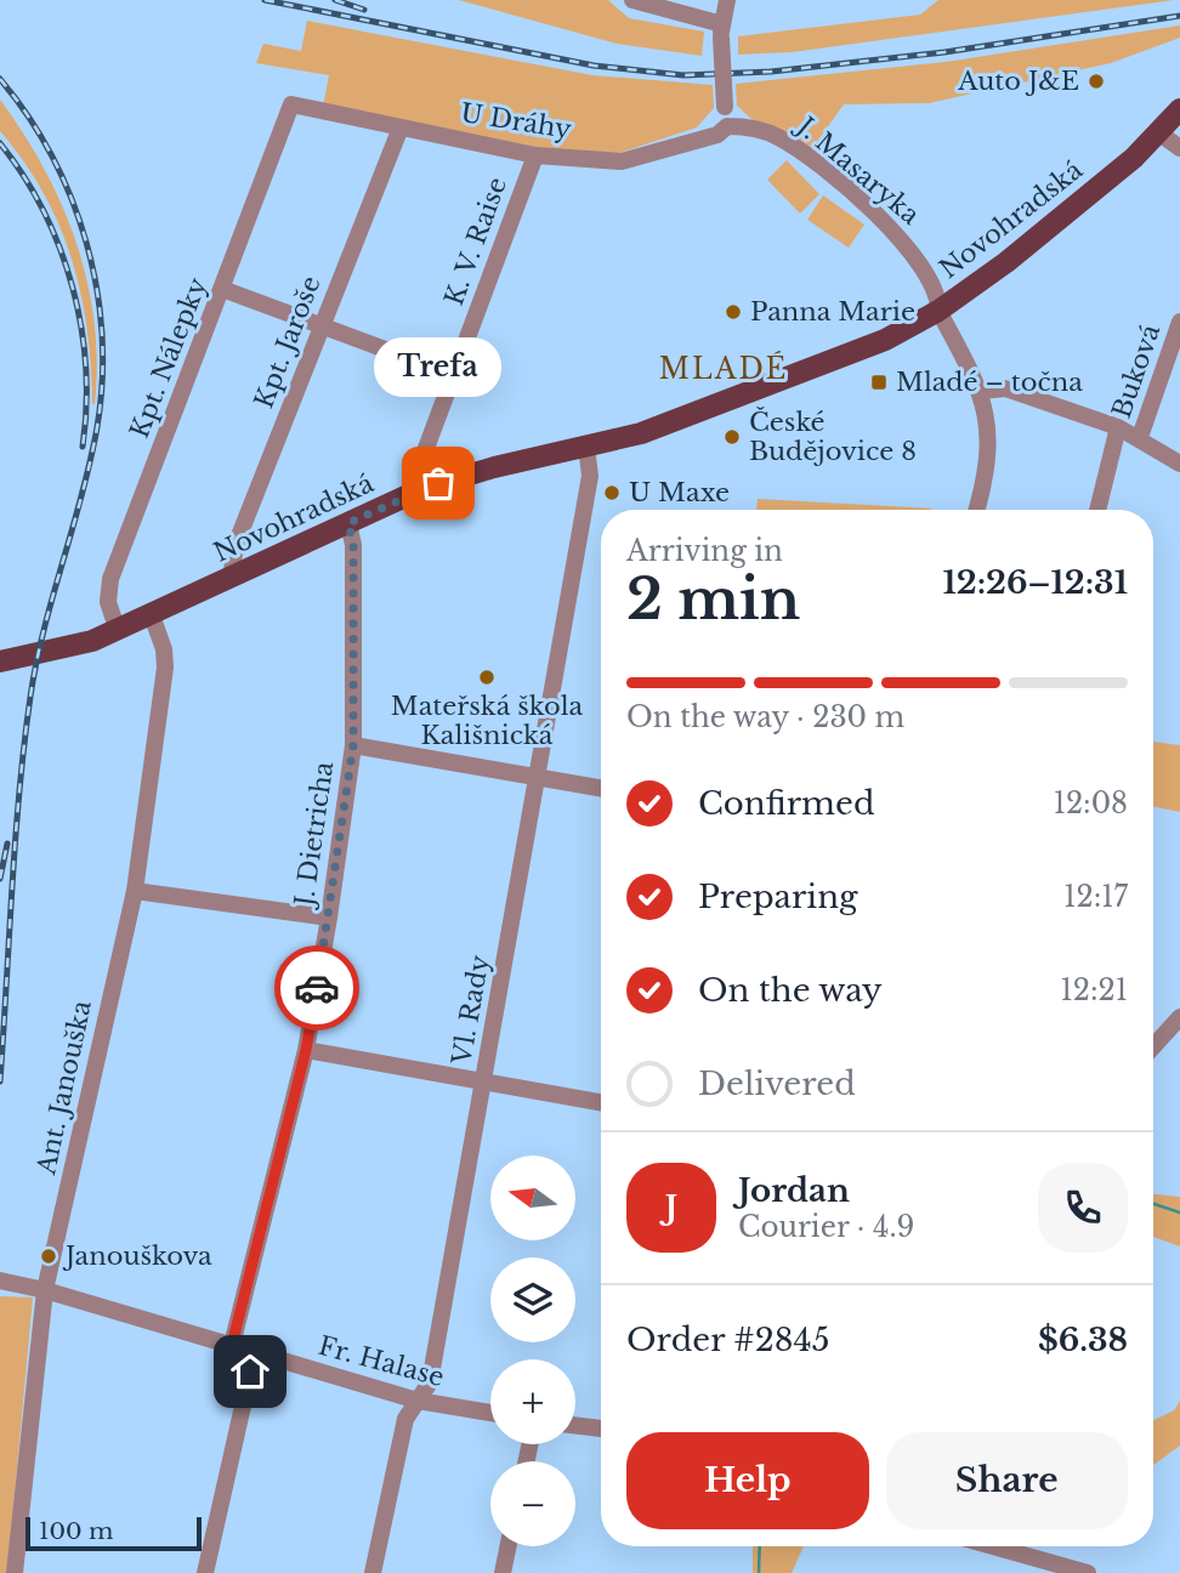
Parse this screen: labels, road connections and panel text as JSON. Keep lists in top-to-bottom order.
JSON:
{
  "streets": {
    "main road": ["Novohradská"],
    "street": [
      "U Dráhy",
      "J. Masaryka",
      "K. V. Raise",
      "Kpt. Jaroše",
      "Kpt. Nálepky",
      "Buková",
      "J. Dietricha",
      "Vl. Rady",
      "Ant. Janouška",
      "Fr. Halase"
    ]
  },
  "crossings": [
    ["U Dráhy", "J. Masaryka"],
    ["U Dráhy", "K. V. Raise"],
    ["U Dráhy", "Kpt. Jaroše"],
    ["U Dráhy", "Kpt. Nálepky"],
    ["J. Masaryka", "Novohradská"],
    ["Novohradská", "K. V. Raise"],
    ["Novohradská", "Kpt. Jaroše"],
    ["Novohradská", "Kpt. Nálepky"],
    ["Novohradská", "J. Dietricha"],
    ["Novohradská", "Vl. Rady"],
    ["Novohradská", "Ant. Janouška"],
    ["J. Dietricha", "Fr. Halase"],
    ["Vl. Rady", "Fr. Halase"],
    ["Ant. Janouška", "Fr. Halase"]
  ],
  "districts": ["MLADÉ"],
  "places": {
    "other": [
      "Auto J&E",
      "Panna Marie",
      "České Budějovice 8",
      "Trefa",
      "U Maxe",
      "Mateřská škola Kališnická",
      "Janouškova"
    ],
    "transit": ["Mladé – točna"]
  },
  "scale_bar": "100 m",
  "north": "left",
  "page": {
    "bubble": "Trefa",
    "heading": ["2 min", "Arriving in", "12:26–12:31"],
    "panel": [
      "Jordan",
      "Courier · 4.9",
      "Order #2845",
      "$6.38"
    ],
    "bar": "On the way · 230 m",
    "list": [
      ["Confirmed", "12:08"],
      ["Preparing", "12:17"],
      ["On the way", "12:21"],
      "Delivered"
    ],
    "map_buttons": ["+", "−"],
    "round": "J",
    "buttons": ["Help", "Share"],
    "scale": "100 m"
  }
}
